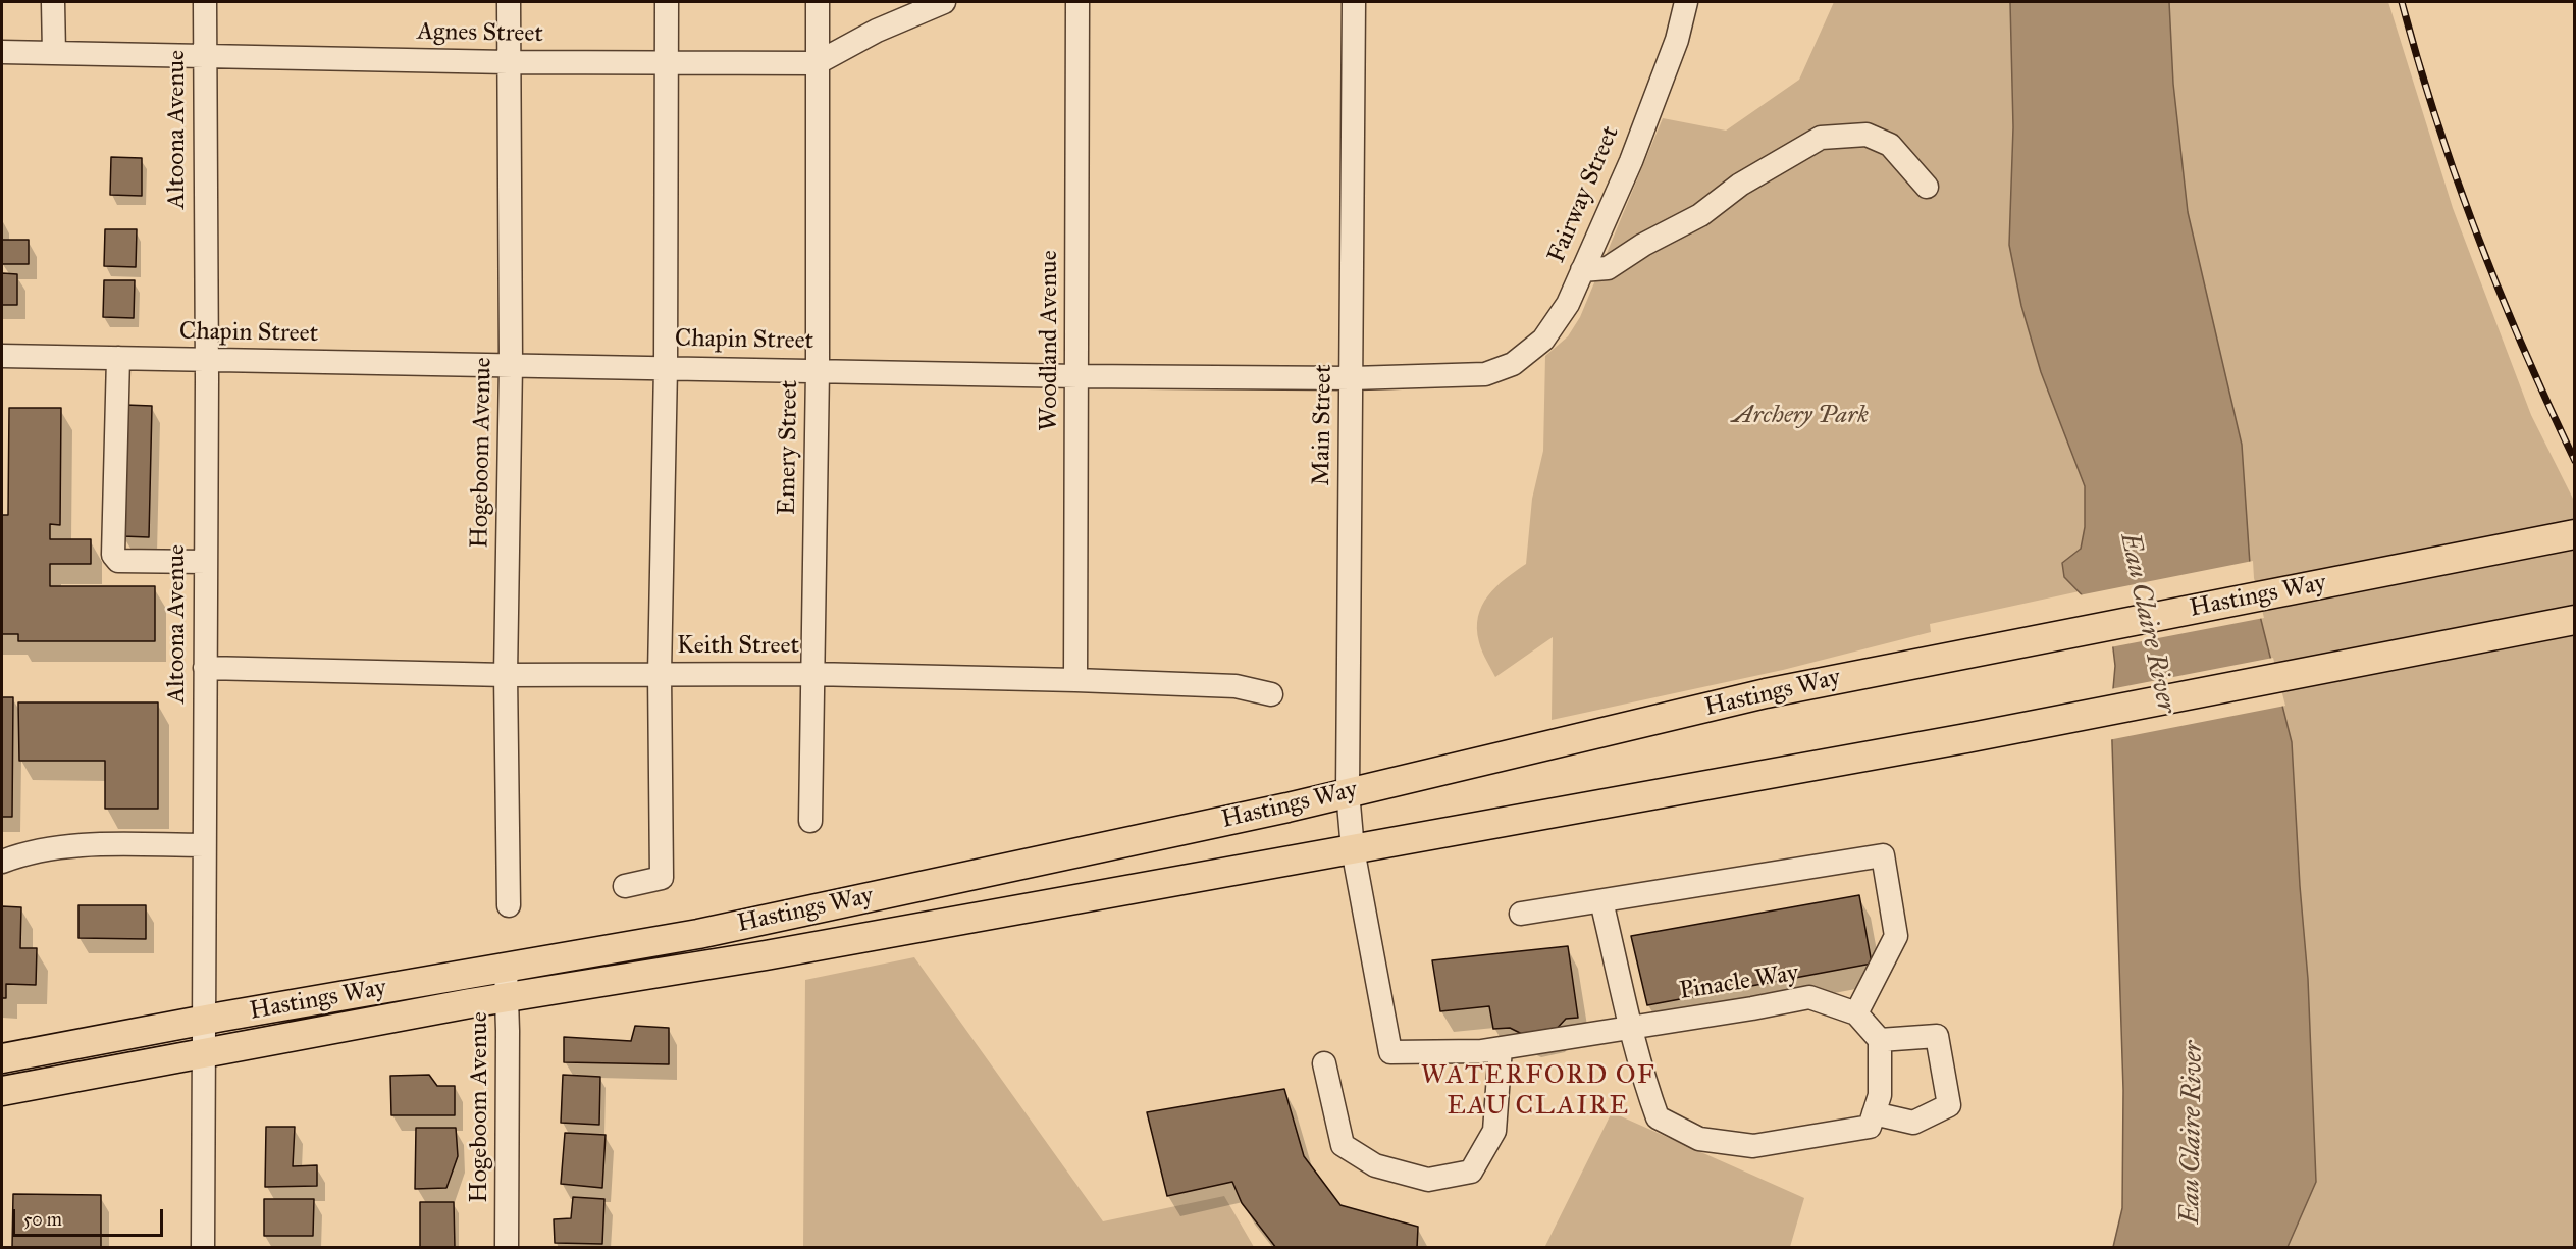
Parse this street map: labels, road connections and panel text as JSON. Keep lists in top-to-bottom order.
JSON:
{
  "streets": {
    "main road": ["Hastings Way"],
    "street": [
      "Agnes Street",
      "Altoona Avenue",
      "Fairway Street",
      "Chapin Street",
      "Woodland Avenue",
      "Main Street",
      "Emery Street",
      "Hogeboom Avenue",
      "Keith Street",
      "Pinacle Way"
    ]
  },
  "crossings": [
    ["Agnes Street", "Altoona Avenue"],
    ["Agnes Street", "Emery Street"],
    ["Agnes Street", "Hogeboom Avenue"],
    ["Altoona Avenue", "Chapin Street"],
    ["Altoona Avenue", "Hastings Way"],
    ["Altoona Avenue", "Keith Street"],
    ["Fairway Street", "Chapin Street"],
    ["Chapin Street", "Woodland Avenue"],
    ["Chapin Street", "Main Street"],
    ["Chapin Street", "Emery Street"],
    ["Chapin Street", "Hogeboom Avenue"],
    ["Woodland Avenue", "Keith Street"],
    ["Main Street", "Hastings Way"],
    ["Main Street", "Pinacle Way"],
    ["Emery Street", "Keith Street"],
    ["Hogeboom Avenue", "Hastings Way"],
    ["Hogeboom Avenue", "Keith Street"],
    ["Hastings Way", "Pinacle Way"]
  ],
  "districts": ["WATERFORD OF EAU CLAIRE"],
  "water": ["Eau Claire River"],
  "parks": ["Archery Park"],
  "scale_bar": "50 m"
}
